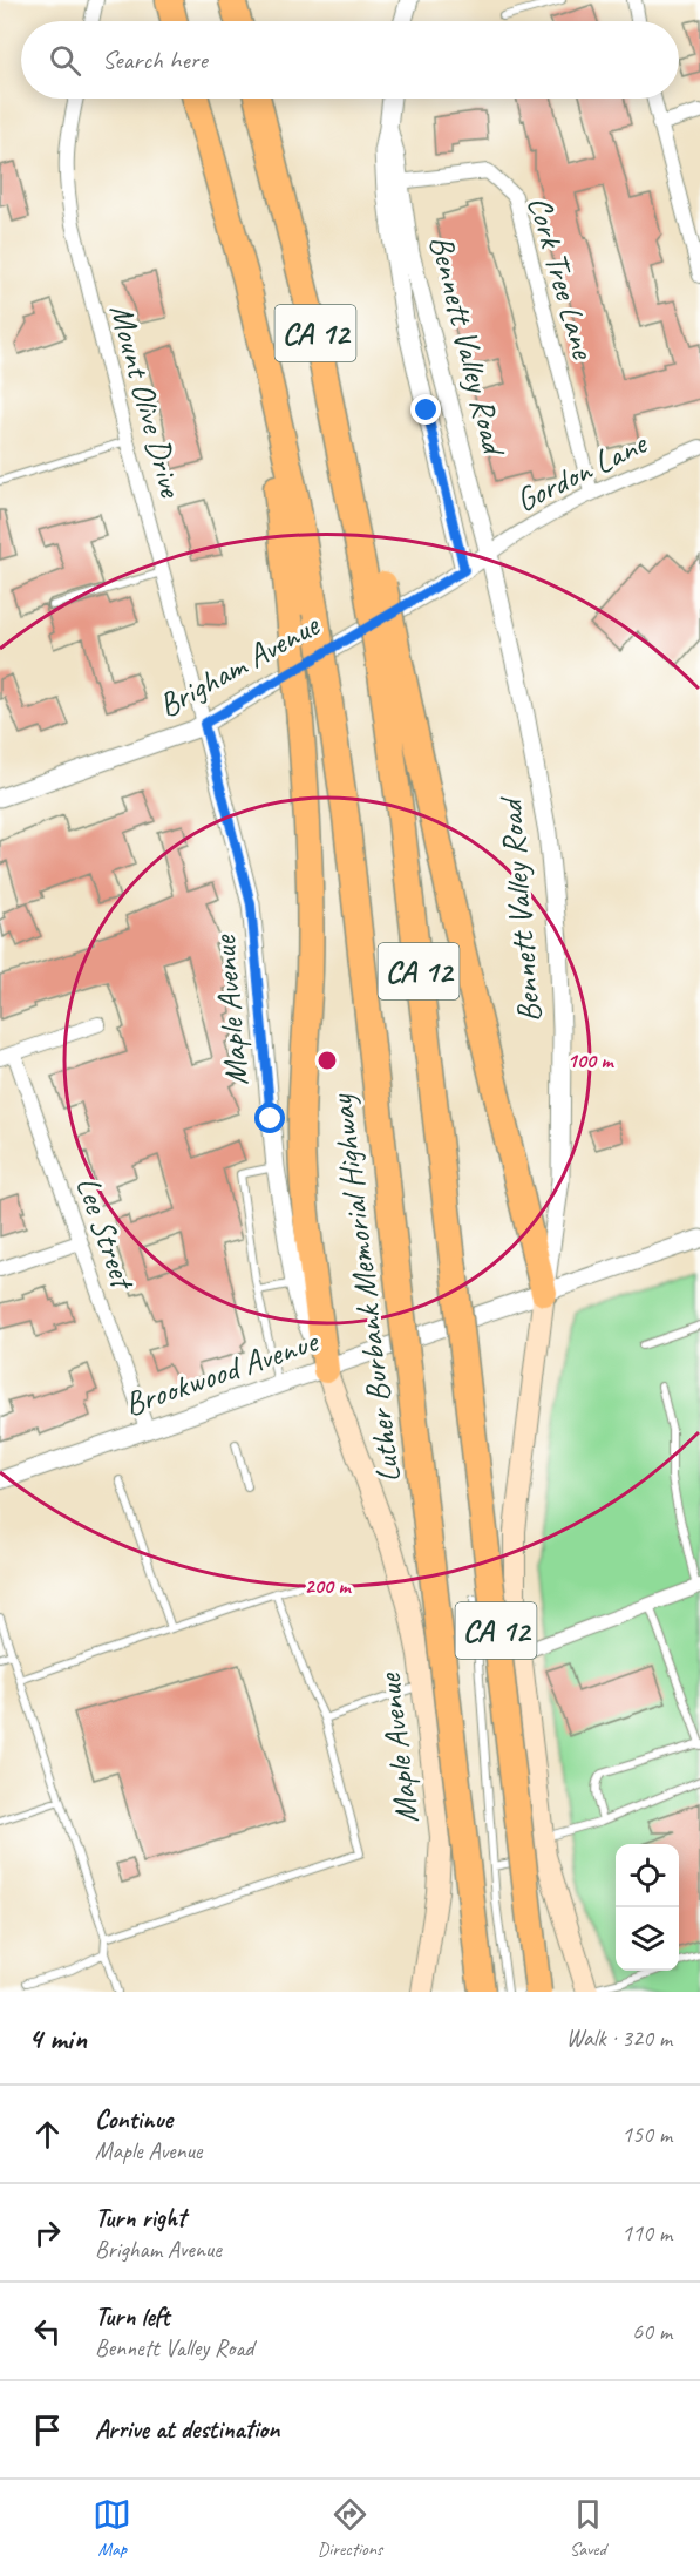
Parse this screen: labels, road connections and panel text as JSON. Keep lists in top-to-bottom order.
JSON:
{
  "streets": {
    "highway": ["CA 12", "Luther Burbank Memorial Highway"],
    "main road": ["Bennett Valley Road", "Maple Avenue"],
    "street": [
      "Cork Tree Lane",
      "Mount Olive Drive",
      "Gordon Lane",
      "Brigham Avenue",
      "Lee Street",
      "Brookwood Avenue"
    ]
  },
  "crossings": [
    ["Cork Tree Lane", "Bennett Valley Road"],
    ["Cork Tree Lane", "Gordon Lane"],
    ["Bennett Valley Road", "Gordon Lane"],
    ["Bennett Valley Road", "Brigham Avenue"],
    ["Bennett Valley Road", "Brookwood Avenue"],
    ["Mount Olive Drive", "Brigham Avenue"],
    ["Mount Olive Drive", "Maple Avenue"],
    ["Gordon Lane", "Brigham Avenue"],
    ["Brigham Avenue", "Maple Avenue"],
    ["Maple Avenue", "Brookwood Avenue"],
    ["Lee Street", "Brookwood Avenue"]
  ],
  "page": {
    "search": "Search here",
    "heading": ["4 min", "Walk · 320 m"],
    "list": [
      ["Continue", "Maple Avenue", "150 m"],
      ["Turn right", "Brigham Avenue", "110 m"],
      ["Turn left", "Bennett Valley Road", "60 m"],
      "Arrive at destination"
    ],
    "nav": ["Map", "Directions", "Saved"]
  },
  "rings": ["100 m", "200 m"]
}
